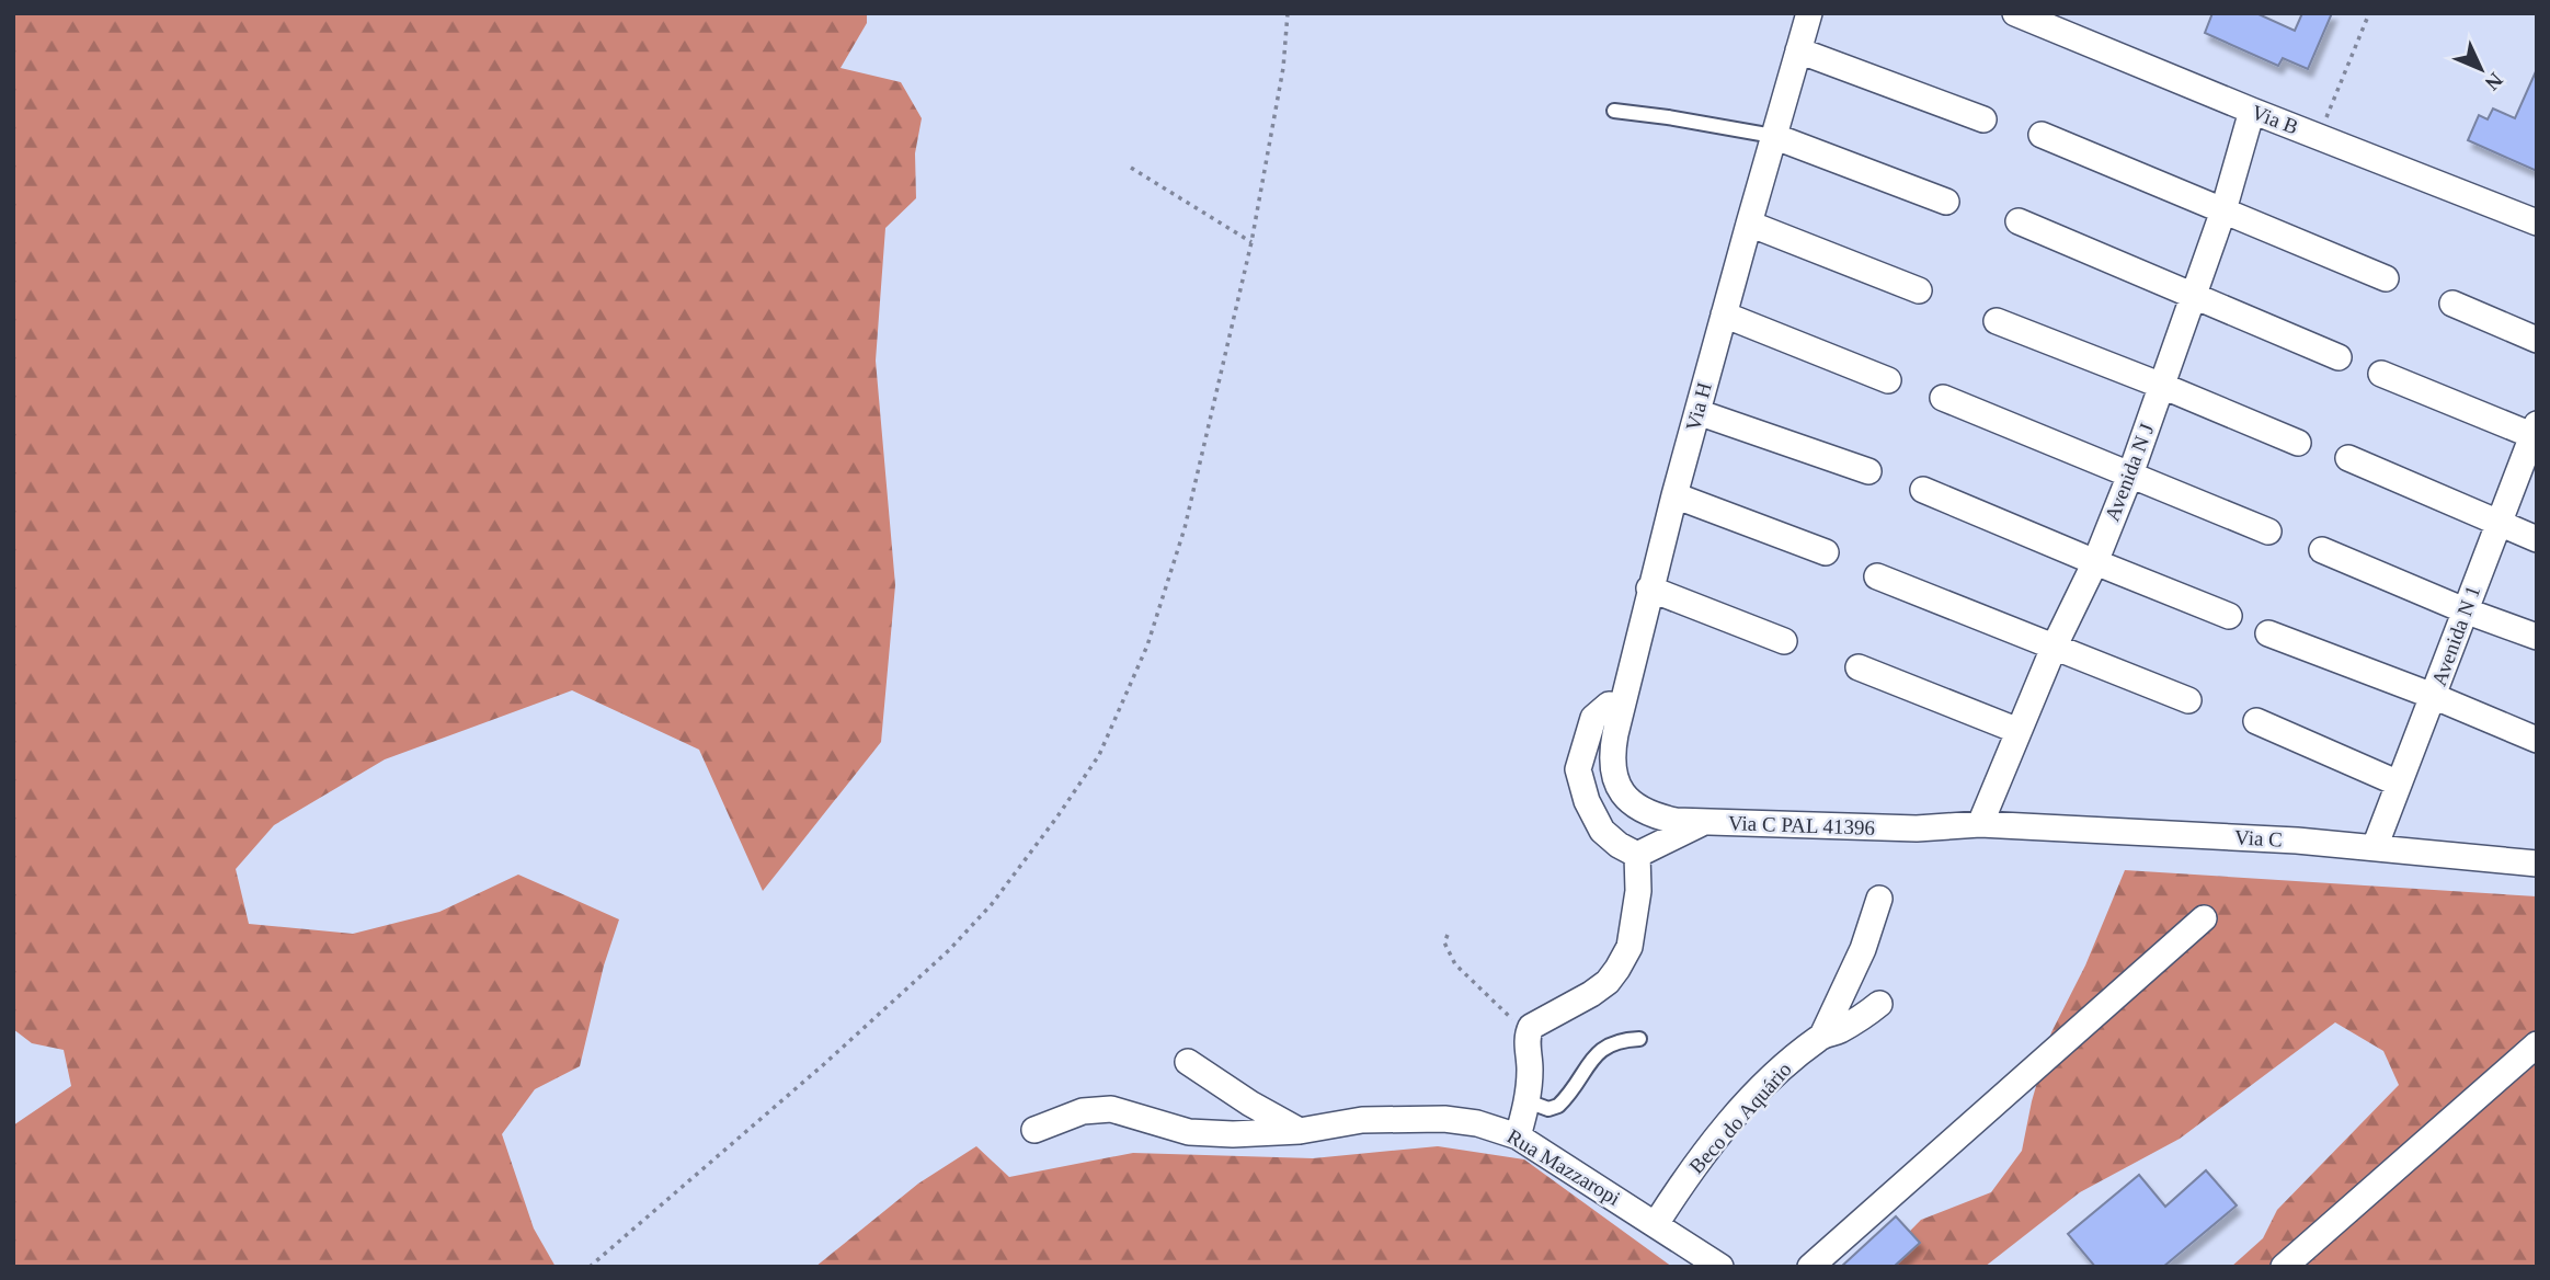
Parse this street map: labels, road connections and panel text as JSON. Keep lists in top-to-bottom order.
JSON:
{
  "streets": {
    "street": [
      "Via B",
      "Via H",
      "Avenida N J",
      "Avenida N 1",
      "Via C PAL 41396",
      "Via C",
      "Beco do Aquário",
      "Rua Mazzaropi"
    ]
  },
  "crossings": [
    ["Via B", "Avenida N J"],
    ["Via H", "Via C PAL 41396"],
    ["Avenida N J", "Via C PAL 41396"],
    ["Avenida N J", "Via C"],
    ["Avenida N 1", "Via C"],
    ["Via C PAL 41396", "Via C"],
    ["Beco do Aquário", "Rua Mazzaropi"]
  ],
  "north": "bottom right"
}
